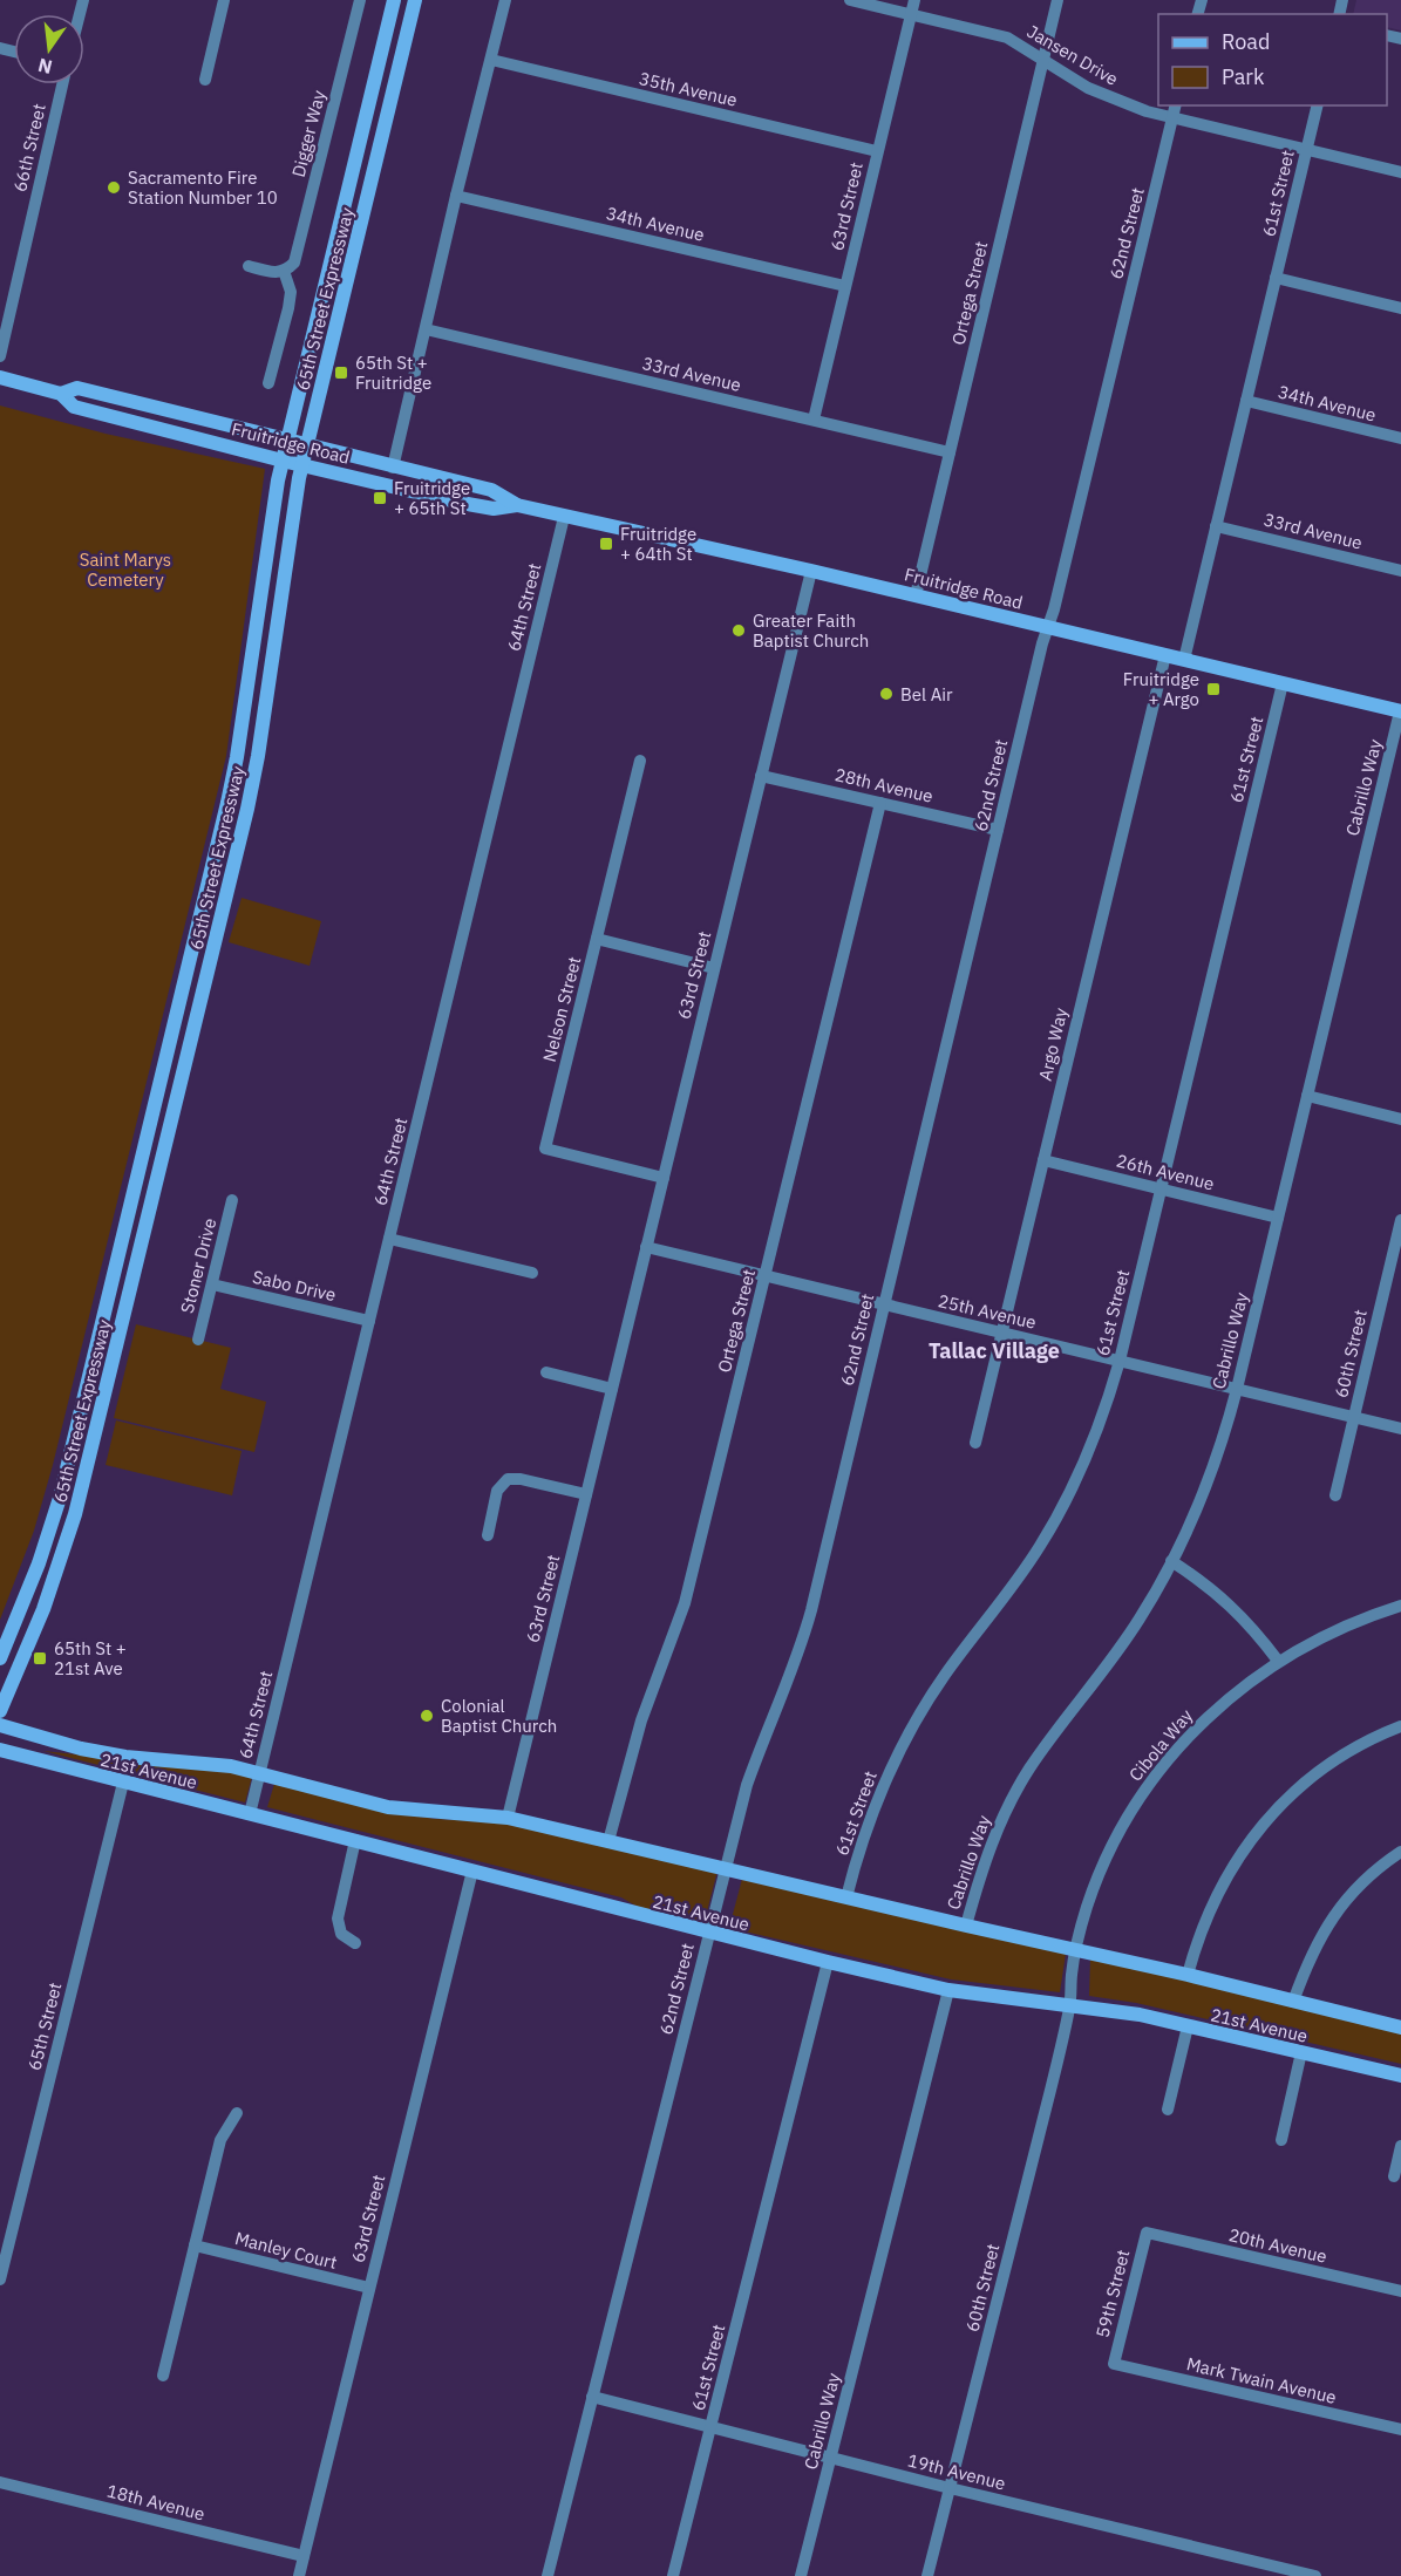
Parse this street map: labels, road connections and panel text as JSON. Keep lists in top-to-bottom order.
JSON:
{
  "streets": {
    "main road": ["65th Street Expressway", "Fruitridge Road", "21st Avenue"],
    "street": [
      "Jansen Drive",
      "35th Avenue",
      "Digger Way",
      "66th Street",
      "61st Street",
      "63rd Street",
      "34th Avenue",
      "62nd Street",
      "Ortega Street",
      "33rd Avenue",
      "64th Street",
      "28th Avenue",
      "Cabrillo Way",
      "Nelson Street",
      "Argo Way",
      "26th Avenue",
      "Stoner Drive",
      "Sabo Drive",
      "25th Avenue",
      "60th Street",
      "Cibola Way",
      "65th Street",
      "20th Avenue",
      "Manley Court",
      "59th Street",
      "Mark Twain Avenue",
      "19th Avenue",
      "18th Avenue"
    ]
  },
  "crossings": [
    ["Jansen Drive", "61st Street"],
    ["Jansen Drive", "63rd Street"],
    ["Jansen Drive", "62nd Street"],
    ["Jansen Drive", "Ortega Street"],
    ["35th Avenue", "63rd Street"],
    ["61st Street", "34th Avenue"],
    ["61st Street", "33rd Avenue"],
    ["61st Street", "Fruitridge Road"],
    ["61st Street", "26th Avenue"],
    ["61st Street", "25th Avenue"],
    ["61st Street", "21st Avenue"],
    ["61st Street", "19th Avenue"],
    ["63rd Street", "34th Avenue"],
    ["63rd Street", "33rd Avenue"],
    ["63rd Street", "Fruitridge Road"],
    ["63rd Street", "28th Avenue"],
    ["63rd Street", "Nelson Street"],
    ["63rd Street", "25th Avenue"],
    ["63rd Street", "21st Avenue"],
    ["63rd Street", "Manley Court"],
    ["63rd Street", "18th Avenue"],
    ["62nd Street", "Fruitridge Road"],
    ["62nd Street", "28th Avenue"],
    ["62nd Street", "25th Avenue"],
    ["62nd Street", "21st Avenue"],
    ["62nd Street", "19th Avenue"],
    ["Ortega Street", "33rd Avenue"],
    ["Ortega Street", "Fruitridge Road"],
    ["Ortega Street", "28th Avenue"],
    ["Ortega Street", "25th Avenue"],
    ["Ortega Street", "21st Avenue"],
    ["65th Street Expressway", "Fruitridge Road"],
    ["Fruitridge Road", "64th Street"],
    ["Fruitridge Road", "Cabrillo Way"],
    ["Fruitridge Road", "Argo Way"],
    ["64th Street", "Sabo Drive"],
    ["64th Street", "21st Avenue"],
    ["Cabrillo Way", "26th Avenue"],
    ["Cabrillo Way", "25th Avenue"],
    ["Cabrillo Way", "21st Avenue"],
    ["Cabrillo Way", "19th Avenue"],
    ["Argo Way", "26th Avenue"],
    ["Argo Way", "25th Avenue"],
    ["Stoner Drive", "Sabo Drive"],
    ["25th Avenue", "60th Street"],
    ["60th Street", "Cibola Way"],
    ["60th Street", "21st Avenue"],
    ["60th Street", "19th Avenue"],
    ["Cibola Way", "21st Avenue"],
    ["21st Avenue", "65th Street"],
    ["20th Avenue", "59th Street"],
    ["59th Street", "Mark Twain Avenue"]
  ],
  "districts": ["Tallac Village"],
  "parks": ["Saint Marys Cemetery"],
  "places": {
    "other": [
      "Sacramento Fire Station Number 10",
      "Greater Faith Baptist Church",
      "Bel Air",
      "Colonial Baptist Church"
    ],
    "transit": [
      "65th St + Fruitridge",
      "Fruitridge + 65th St",
      "Fruitridge + 64th St",
      "Fruitridge + Argo",
      "65th St + 21st Ave"
    ]
  },
  "legend": ["Road", "Park"],
  "north": "bottom"
}
